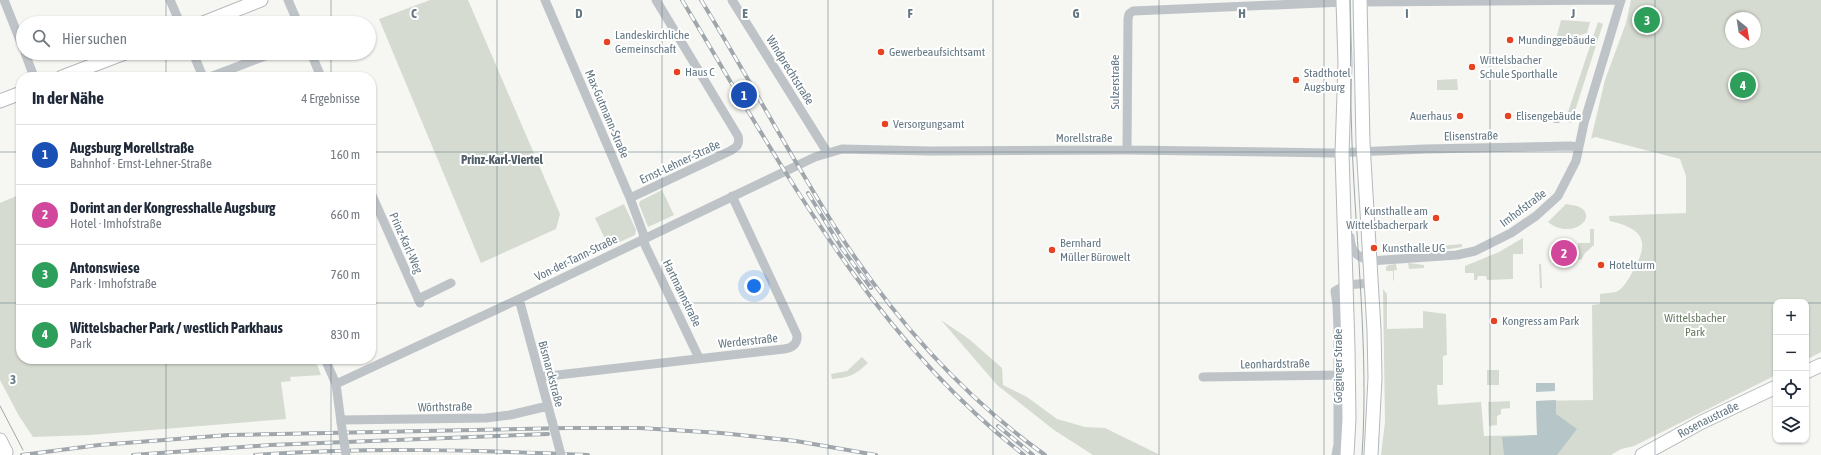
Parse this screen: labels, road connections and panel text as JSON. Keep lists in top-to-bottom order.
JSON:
{
  "streets": {
    "main road": ["Gögginger Straße", "Rosenaustraße"],
    "street": [
      "Windprechtstraße",
      "Sulzerstraße",
      "Max-Gutmann-Straße",
      "Elisenstraße",
      "Morellstraße",
      "Ernst-Lehner-Straße",
      "Imhofstraße",
      "Prinz-Karl-Weg",
      "Von-der-Tann-Straße",
      "Hartmannstraße",
      "Werderstraße",
      "Leonhardstraße",
      "Bismarckstraße",
      "Wörthstraße"
    ]
  },
  "crossings": [
    ["Windprechtstraße", "Morellstraße"],
    ["Windprechtstraße", "Von-der-Tann-Straße"],
    ["Sulzerstraße", "Morellstraße"],
    ["Sulzerstraße", "Gögginger Straße"],
    ["Max-Gutmann-Straße", "Ernst-Lehner-Straße"],
    ["Max-Gutmann-Straße", "Von-der-Tann-Straße"],
    ["Max-Gutmann-Straße", "Hartmannstraße"],
    ["Elisenstraße", "Imhofstraße"],
    ["Morellstraße", "Von-der-Tann-Straße"],
    ["Morellstraße", "Gögginger Straße"],
    ["Imhofstraße", "Gögginger Straße"],
    ["Von-der-Tann-Straße", "Hartmannstraße"],
    ["Von-der-Tann-Straße", "Werderstraße"],
    ["Von-der-Tann-Straße", "Bismarckstraße"],
    ["Hartmannstraße", "Werderstraße"],
    ["Werderstraße", "Bismarckstraße"],
    ["Leonhardstraße", "Gögginger Straße"],
    ["Bismarckstraße", "Wörthstraße"]
  ],
  "districts": ["Prinz-Karl-Viertel"],
  "parks": ["Wittelsbacher Park"],
  "places": [
    "Mundinggebäude",
    "Landeskirchliche Gemeinschaft",
    "Gewerbeaufsichtsamt",
    "Wittelsbacher Schule Sporthalle",
    "Haus C",
    "Stadthotel Augsburg",
    "Auerhaus",
    "Elisengebäude",
    "Versorgungsamt",
    "Kunsthalle am Wittelsbacherpark",
    "Kunsthalle UG",
    "Bernhard Müller Bürowelt",
    "Hotelturm",
    "Kongress am Park"
  ],
  "north": "bottom right",
  "page": {
    "pins": [
      "3",
      "4",
      "1",
      "2"
    ],
    "search": "Hier suchen",
    "heading": ["In der Nähe", "4 Ergebnisse"],
    "list": [
      {
        "mark": "1",
        "name": "Augsburg Morellstraße",
        "note": "Bahnhof · Ernst-Lehner-Straße",
        "value": "160 m"
      },
      {
        "mark": "2",
        "name": "Dorint an der Kongresshalle Augsburg",
        "note": "Hotel · Imhofstraße",
        "value": "660 m"
      },
      {
        "mark": "3",
        "name": "Antonswiese",
        "note": "Park · Imhofstraße",
        "value": "760 m"
      },
      {
        "mark": "4",
        "name": "Wittelsbacher Park / westlich Parkhaus",
        "note": "Park",
        "value": "830 m"
      }
    ],
    "map_buttons": ["+", "−"]
  },
  "grid": {
    "columns": [
      "C",
      "D",
      "E",
      "F",
      "G",
      "H",
      "I",
      "J"
    ],
    "rows": ["3"]
  }
}
